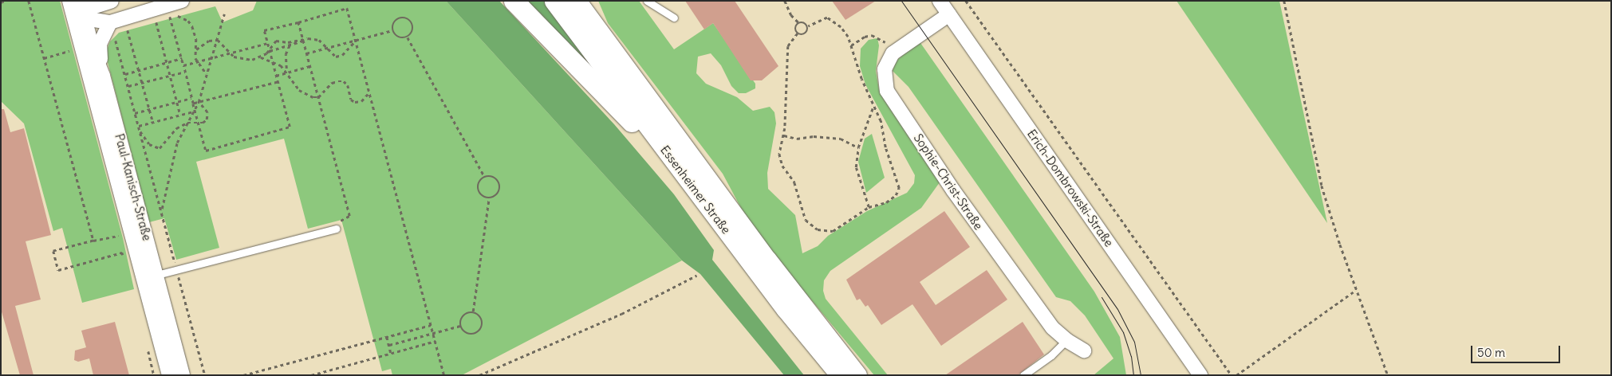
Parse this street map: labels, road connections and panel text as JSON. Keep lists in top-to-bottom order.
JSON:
{
  "streets": {
    "main road": ["Essenheimer Straße"],
    "street": ["Sophie-Christ-Straße", "Paul-Kanisch-Straße", "Erich-Dombrowski-Straße"]
  },
  "crossings": [
    ["Sophie-Christ-Straße", "Erich-Dombrowski-Straße"]
  ],
  "scale_bar": "50 m"
}
